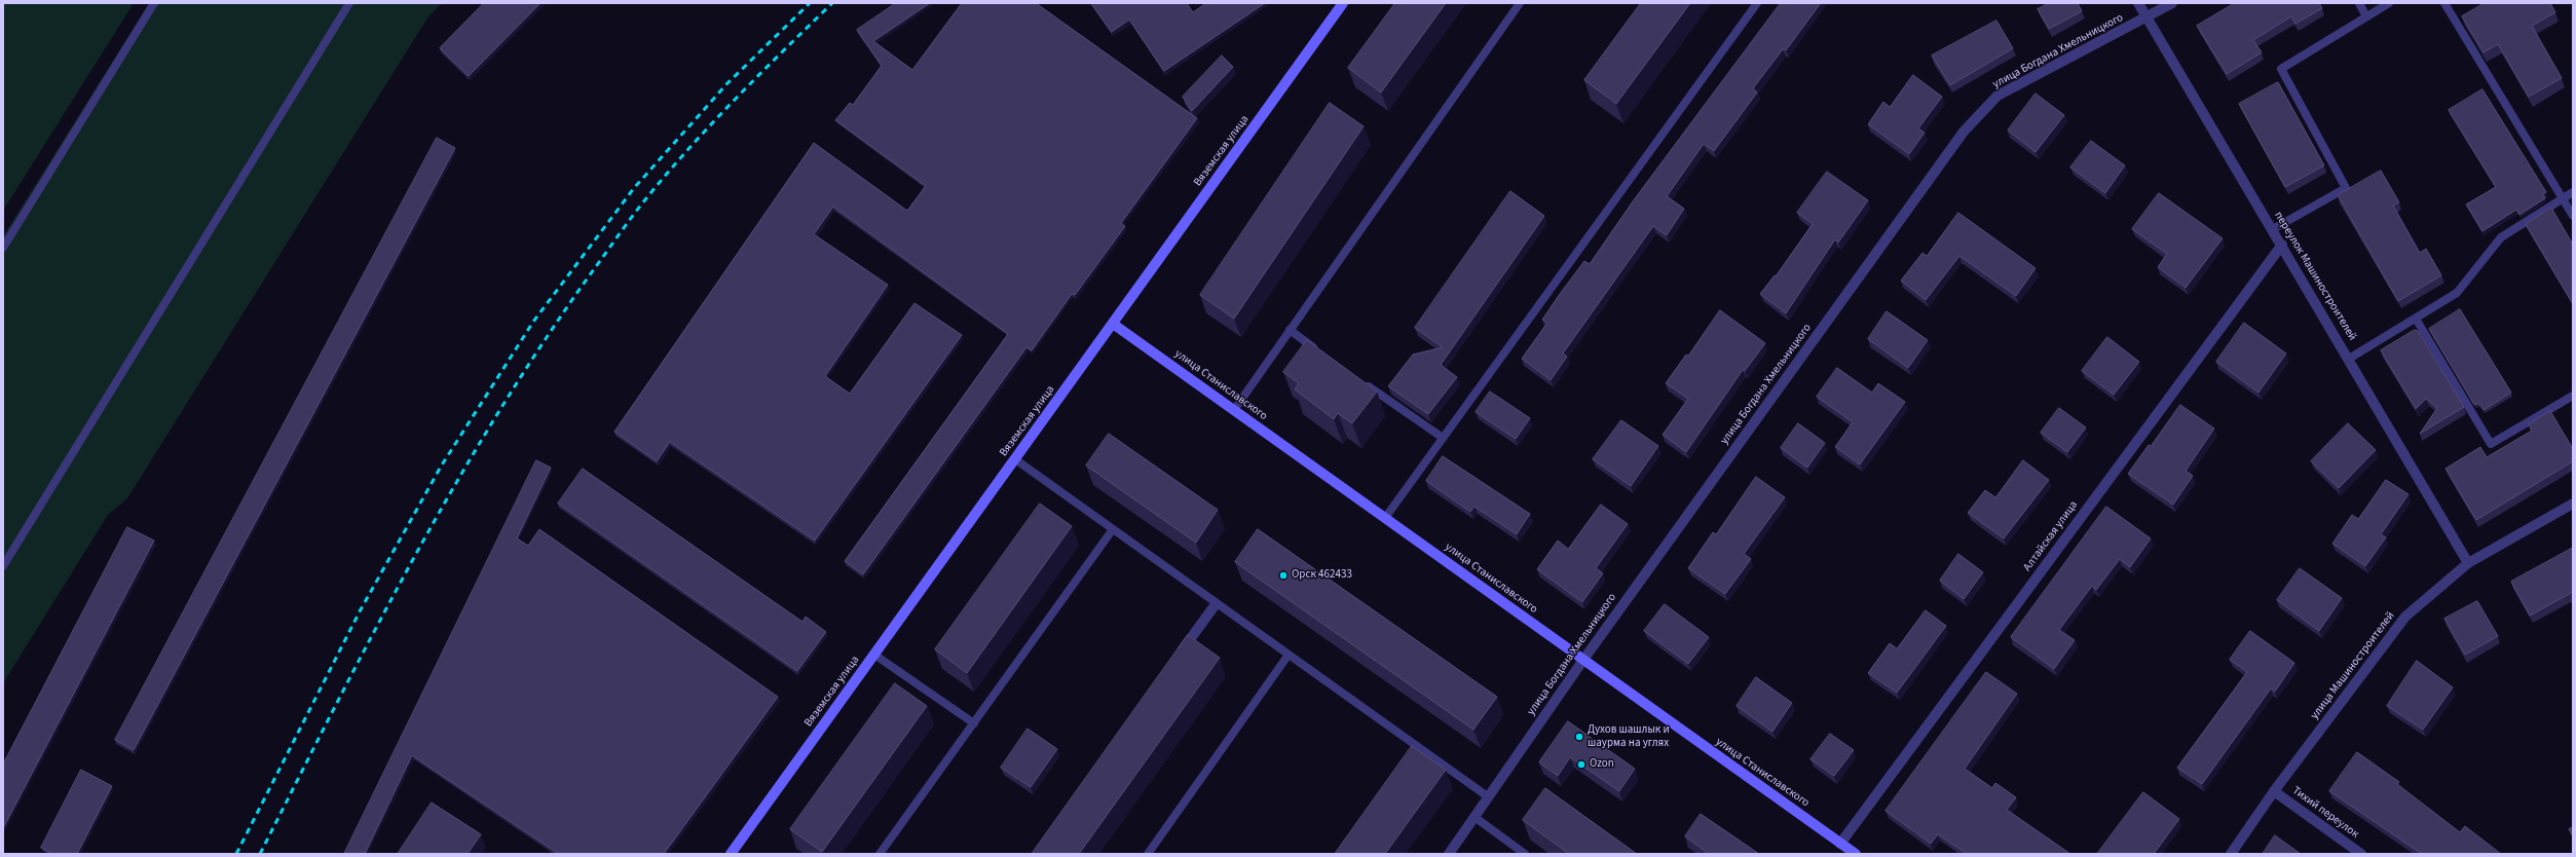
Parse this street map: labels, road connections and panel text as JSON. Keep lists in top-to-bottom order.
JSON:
{
  "streets": {
    "main road": ["Вяземская улица", "улица Станиславского"],
    "street": [
      "улица Богдана Хмельницкого",
      "переулок Машиностроителей",
      "Алтайская улица",
      "улица Машиностроителей",
      "Тихий переулок"
    ]
  },
  "crossings": [
    ["улица Богдана Хмельницкого", "переулок Машиностроителей"],
    ["улица Богдана Хмельницкого", "улица Станиславского"],
    ["Вяземская улица", "улица Станиславского"],
    ["переулок Машиностроителей", "Алтайская улица"],
    ["переулок Машиностроителей", "улица Машиностроителей"],
    ["улица Станиславского", "Алтайская улица"],
    ["улица Машиностроителей", "Тихий переулок"]
  ],
  "places": ["Орск 462433", "Духов шашлык и шаурма на углях", "Ozon"]
}
